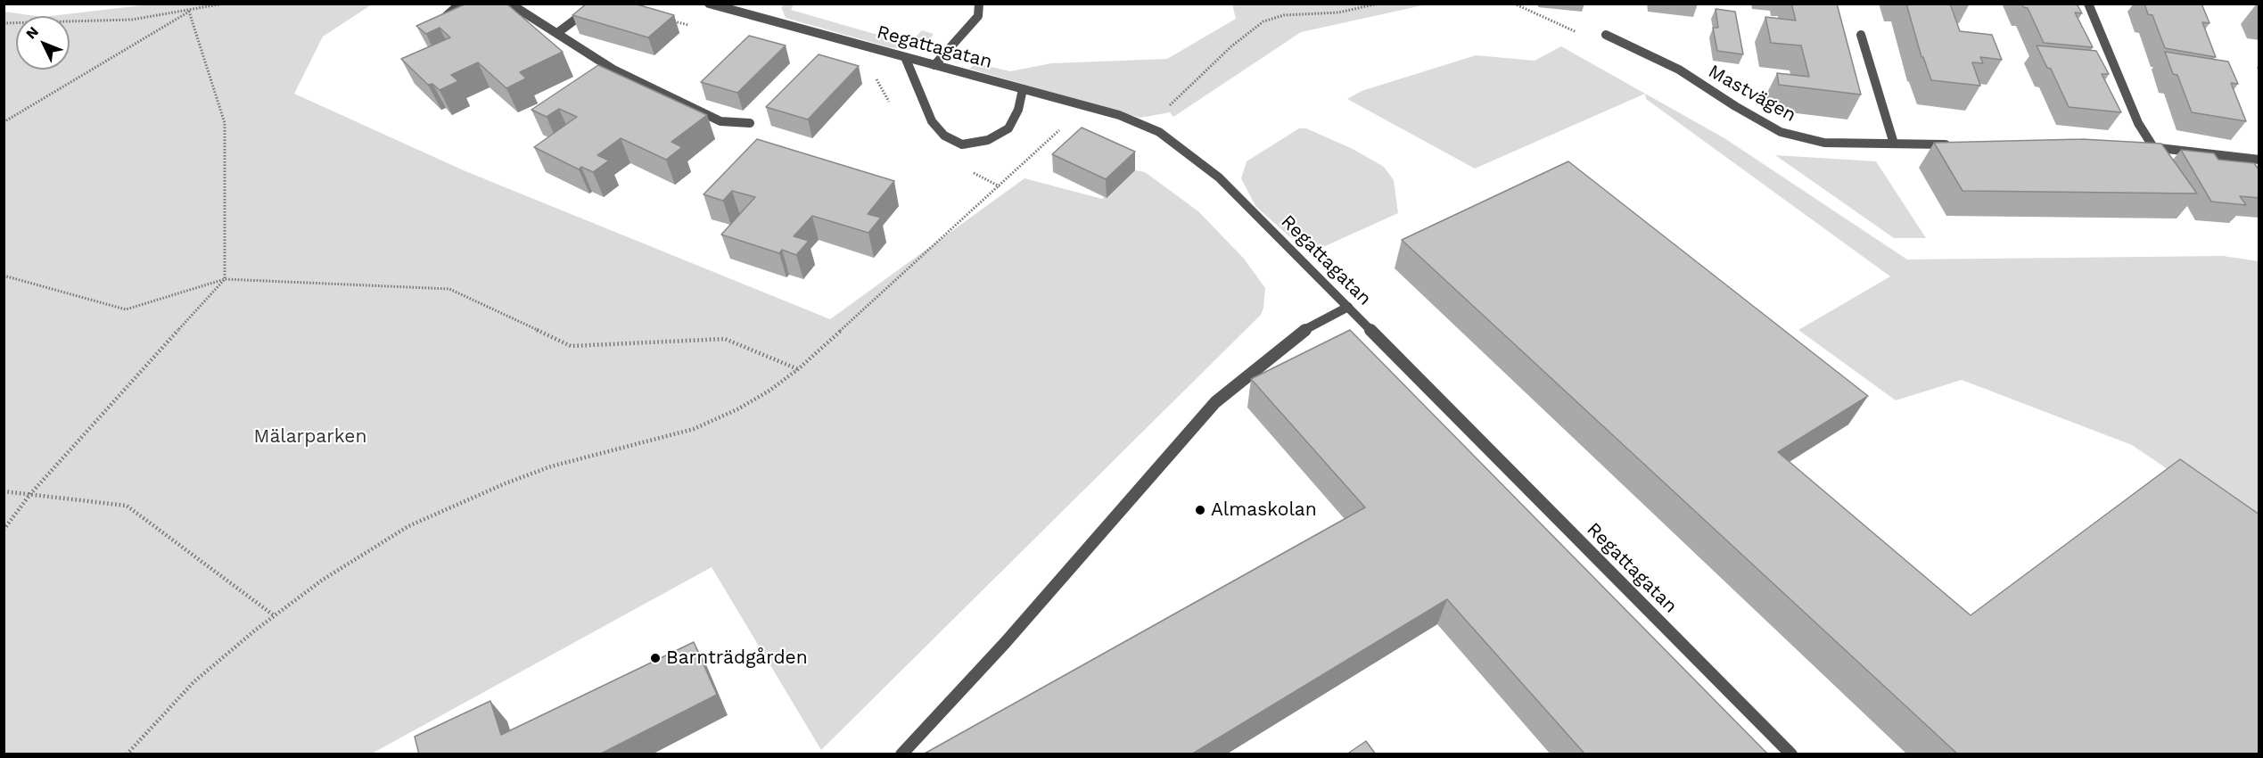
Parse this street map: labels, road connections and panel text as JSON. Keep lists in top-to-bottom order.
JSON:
{
  "streets": {
    "street": ["Regattagatan", "Mastvägen"]
  },
  "parks": ["Mälarparken"],
  "places": ["Almaskolan", "Barnträdgården"],
  "north": "top left"
}
